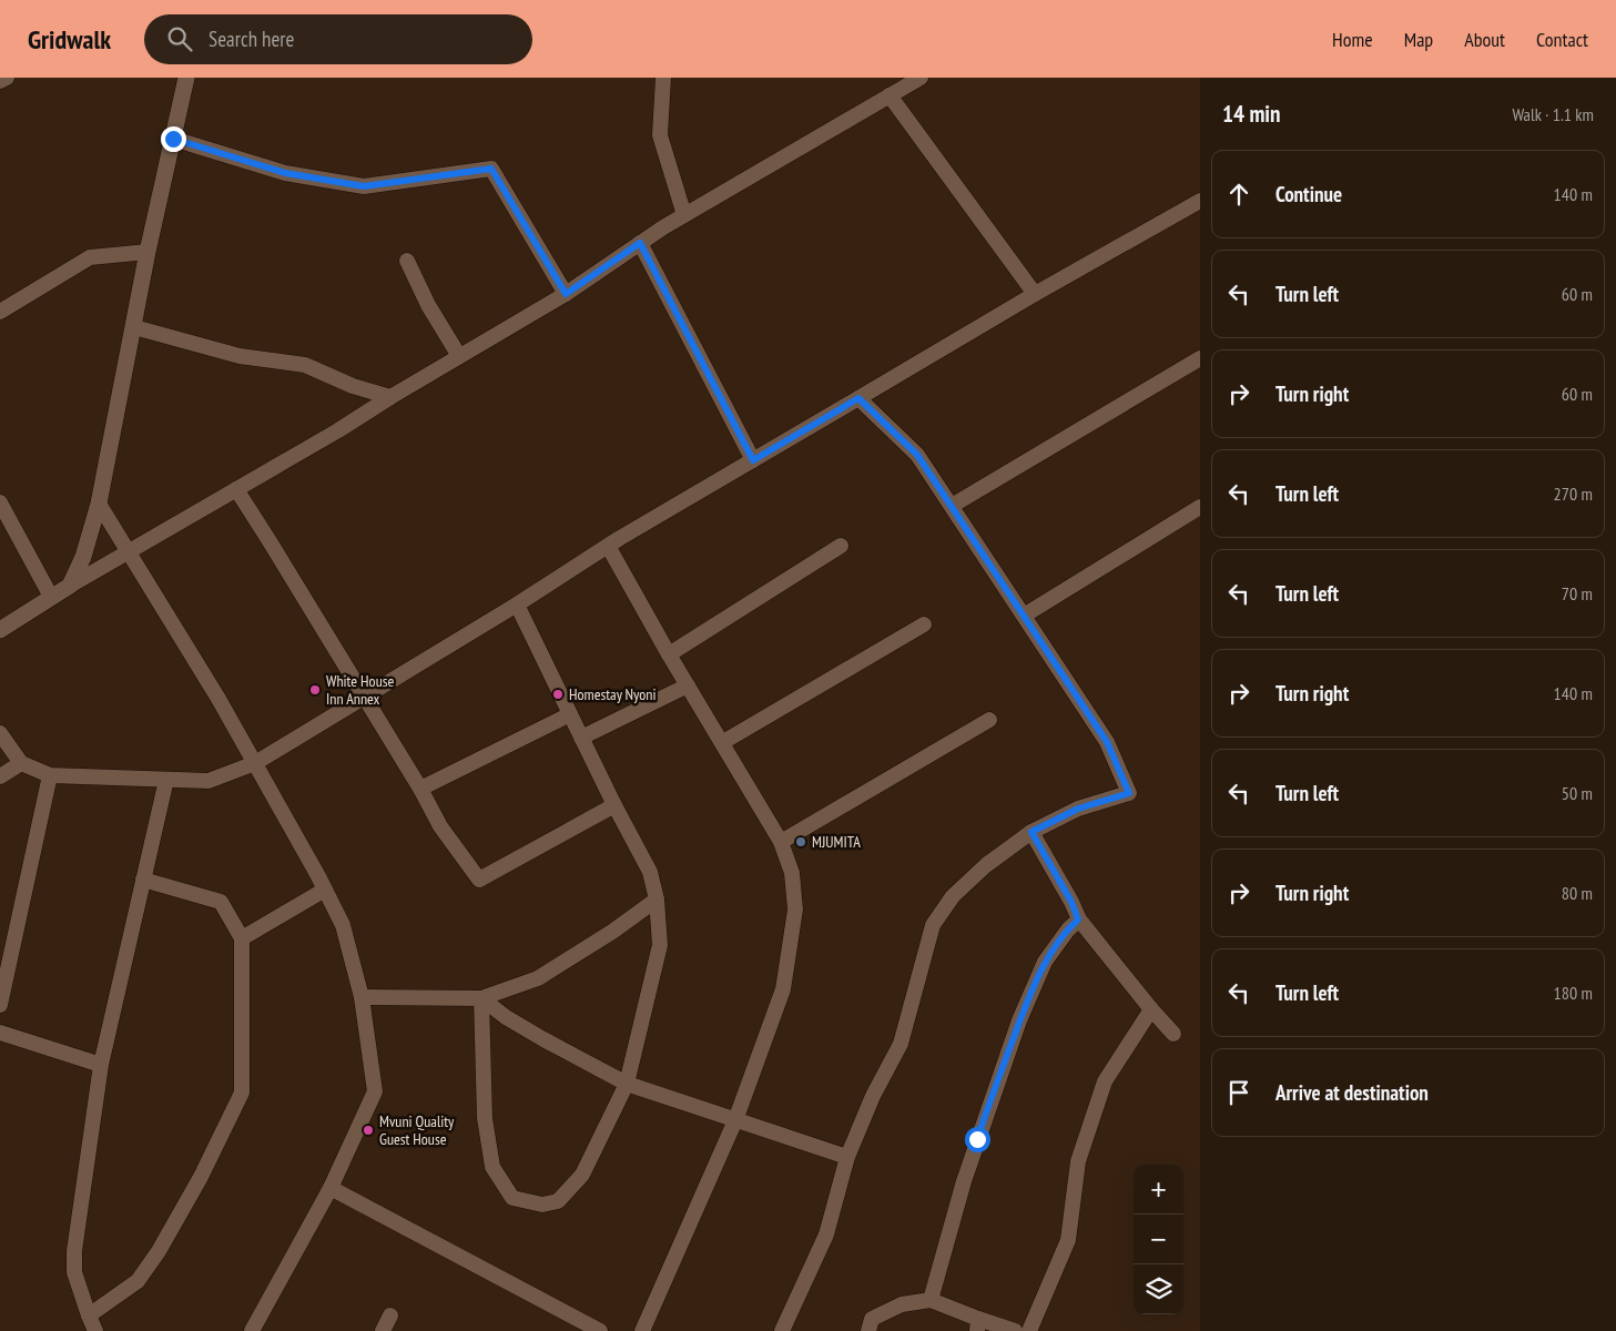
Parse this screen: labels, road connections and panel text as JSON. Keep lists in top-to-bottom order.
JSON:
{
  "places": [
    "White House Inn Annex",
    "Homestay Nyoni",
    "MJUMITA",
    "Mvuni Quality Guest House"
  ],
  "page": {
    "header": "Gridwalk",
    "search": "Search here",
    "nav": [
      "Home",
      "Map",
      "About",
      "Contact"
    ],
    "heading": ["14 min", "Walk · 1.1 km"],
    "list": [
      ["Continue", "140 m"],
      ["Turn left", "60 m"],
      ["Turn right", "60 m"],
      ["Turn left", "270 m"],
      ["Turn left", "70 m"],
      ["Turn right", "140 m"],
      ["Turn left", "50 m"],
      ["Turn right", "80 m"],
      ["Turn left", "180 m"],
      "Arrive at destination"
    ],
    "map_buttons": ["+", "−"]
  }
}
